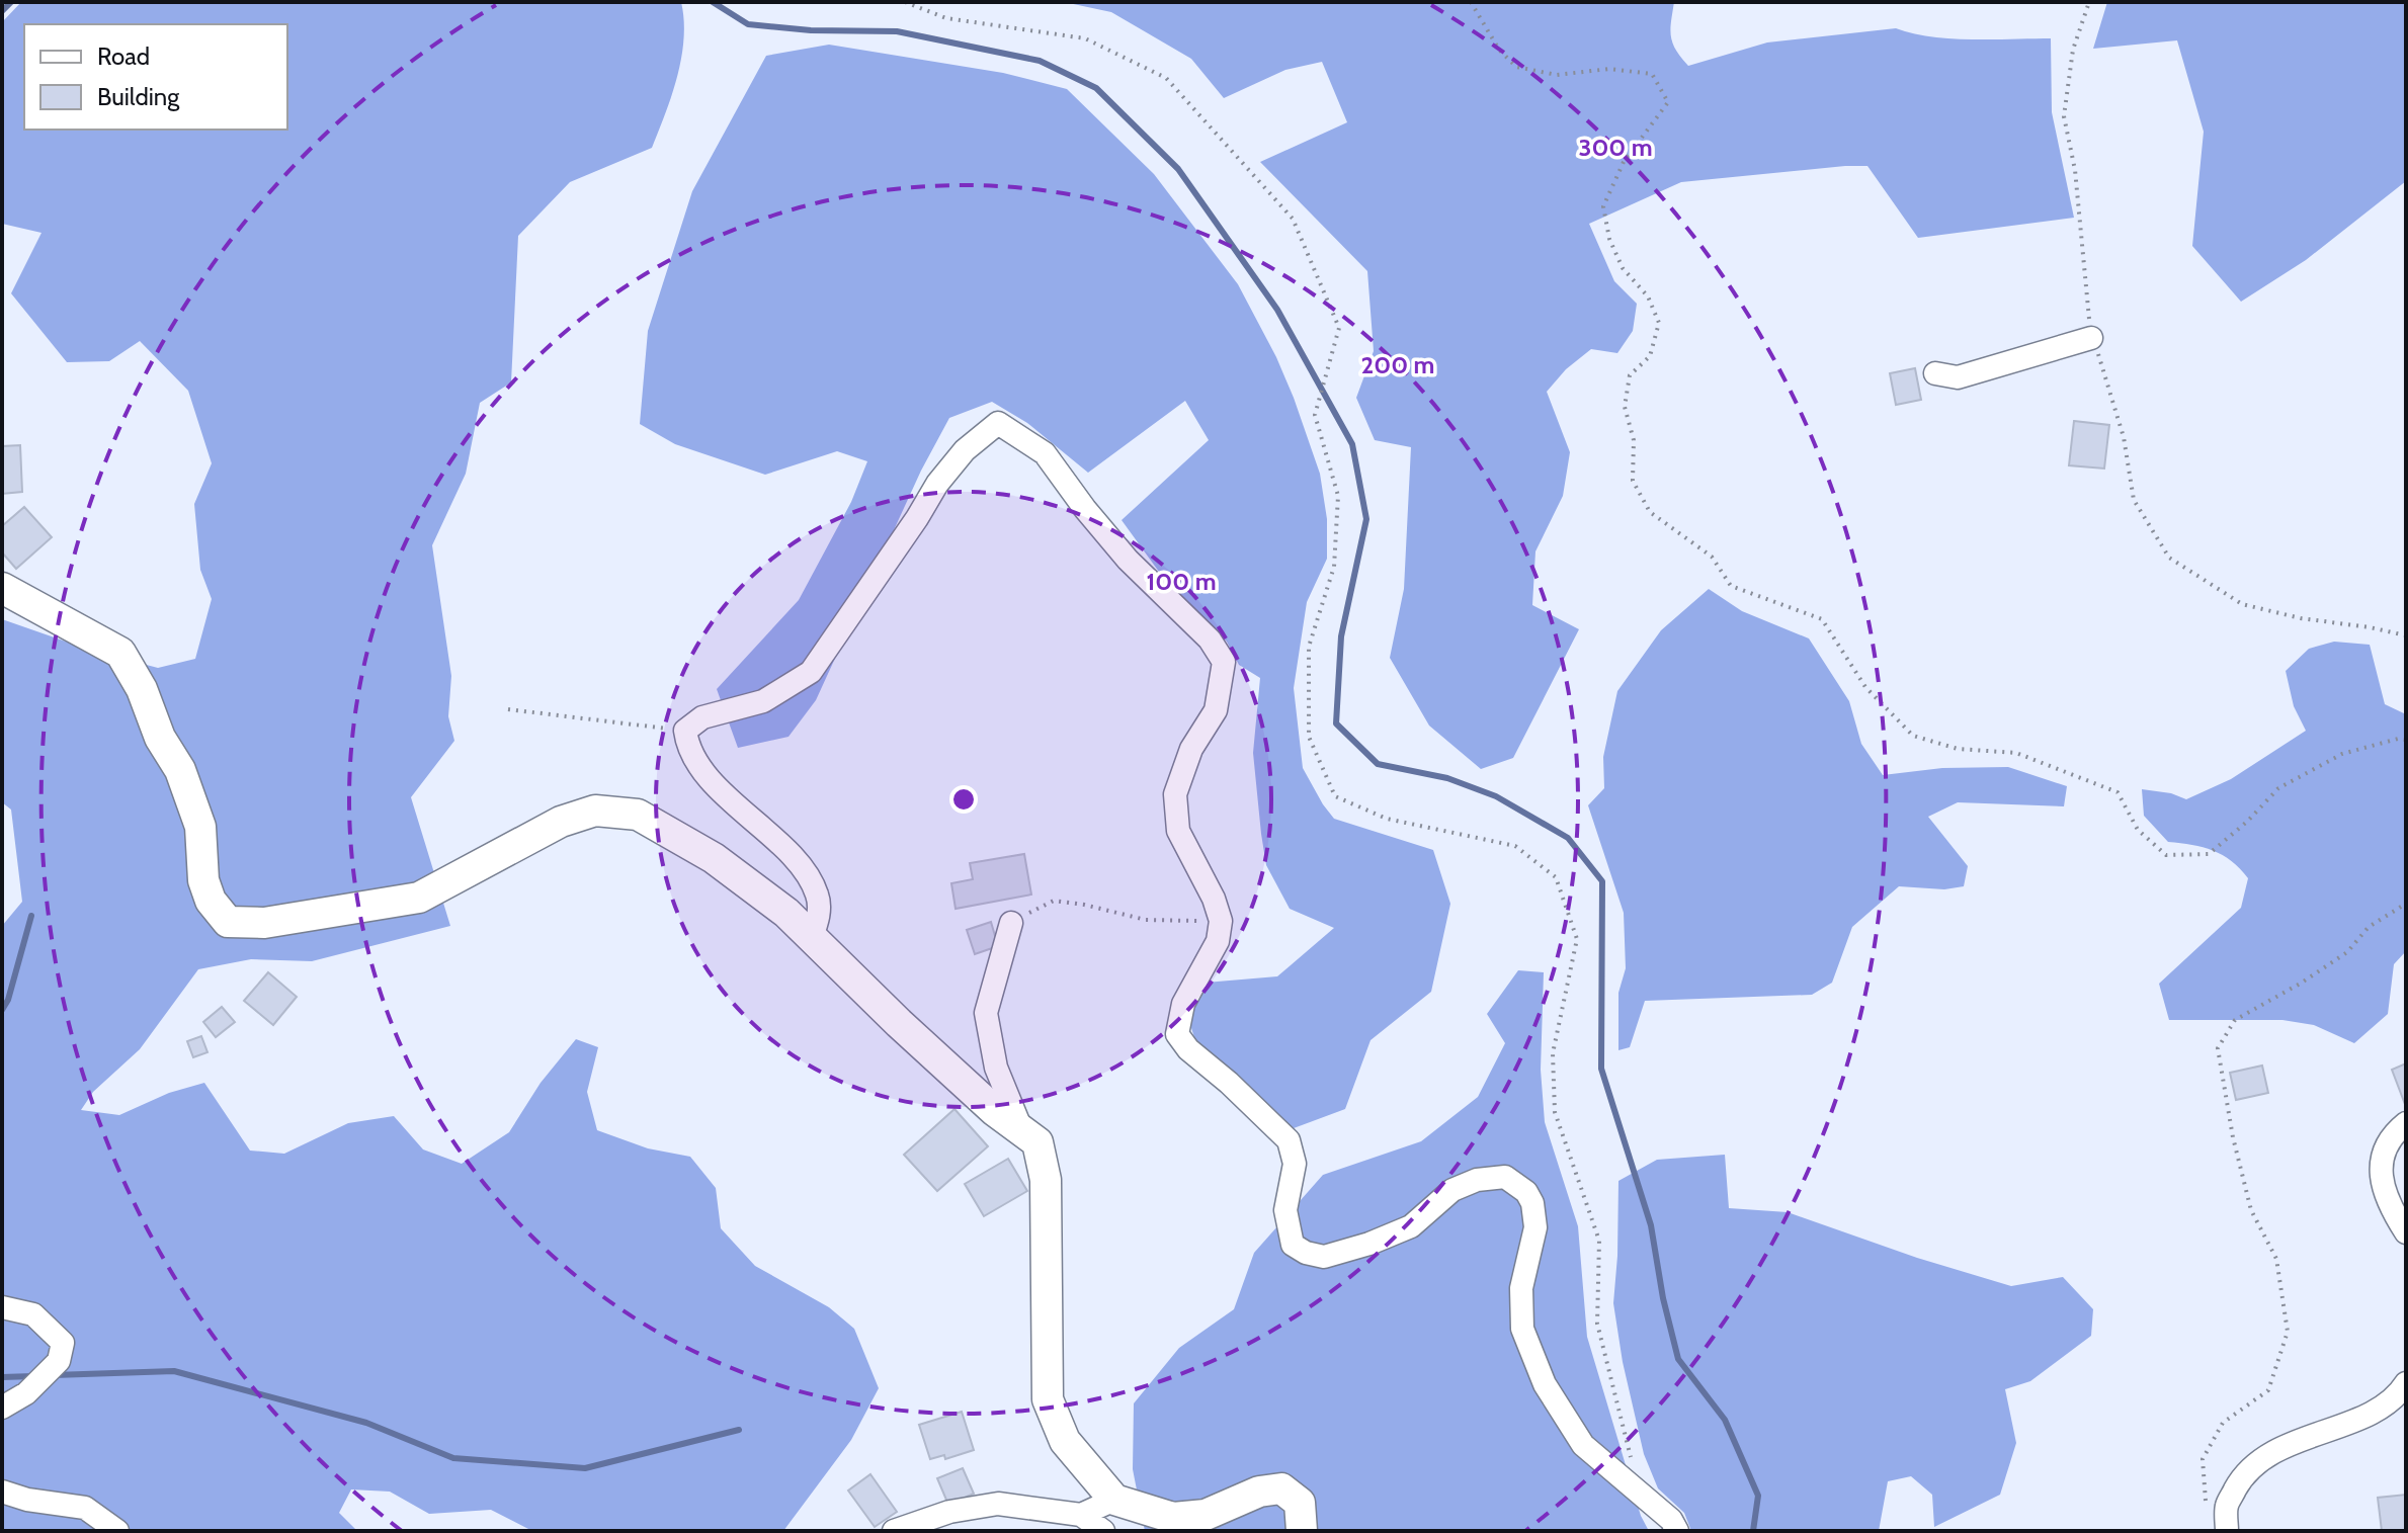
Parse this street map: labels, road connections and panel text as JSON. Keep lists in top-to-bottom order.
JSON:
{
  "legend": ["Road", "Building"],
  "rings": ["300 m", "200 m", "100 m"]
}
